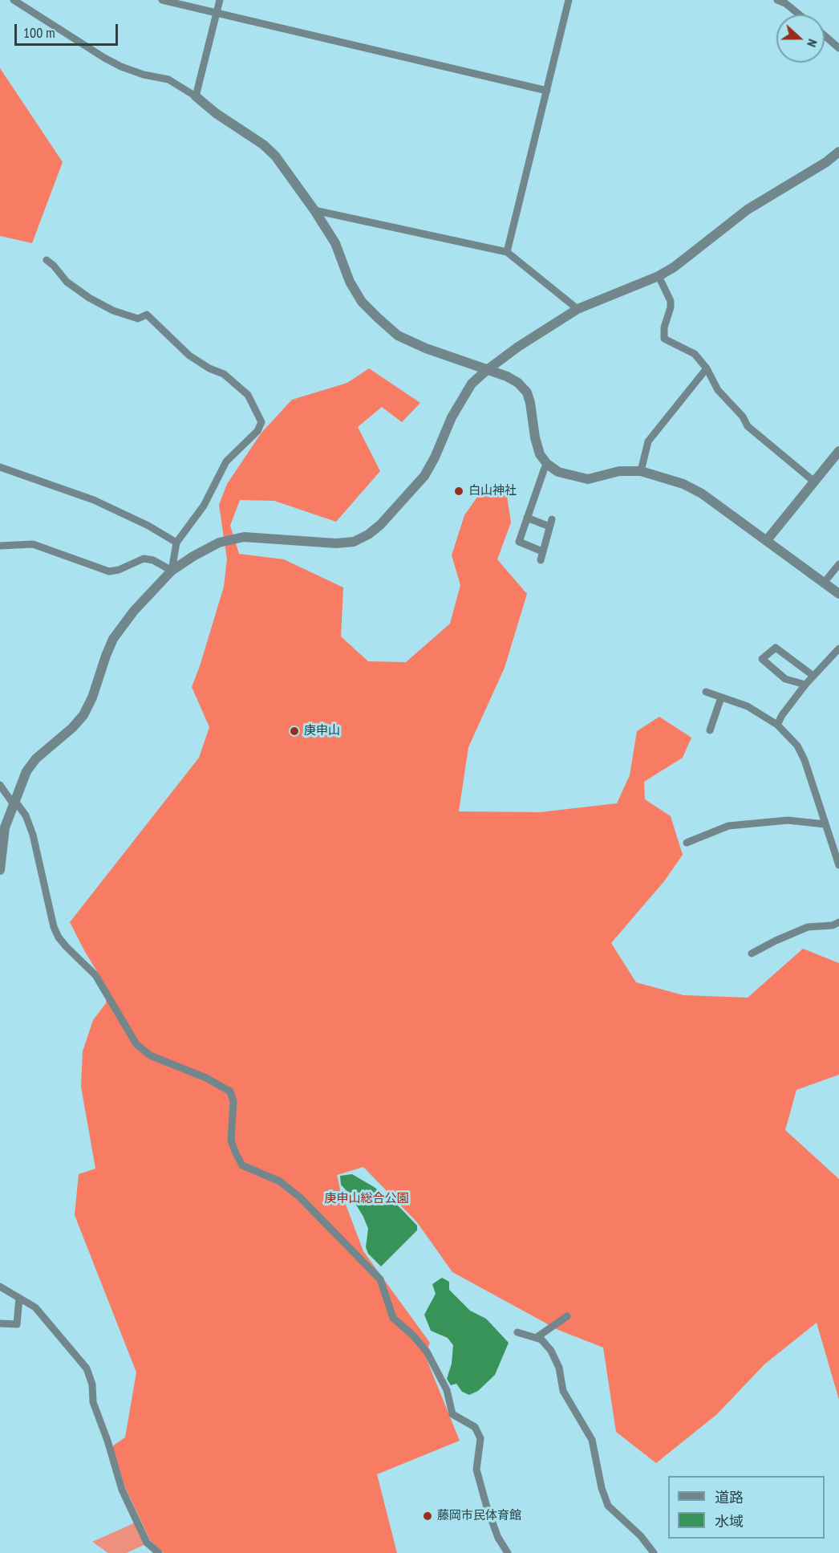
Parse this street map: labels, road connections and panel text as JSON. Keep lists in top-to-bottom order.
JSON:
{
  "parks": ["庚申山総合公園"],
  "places": ["白山神社", "庚申山", "藤岡市民体育館"],
  "legend": ["道路", "水域"],
  "scale_bar": "100 m",
  "north": "right"
}
